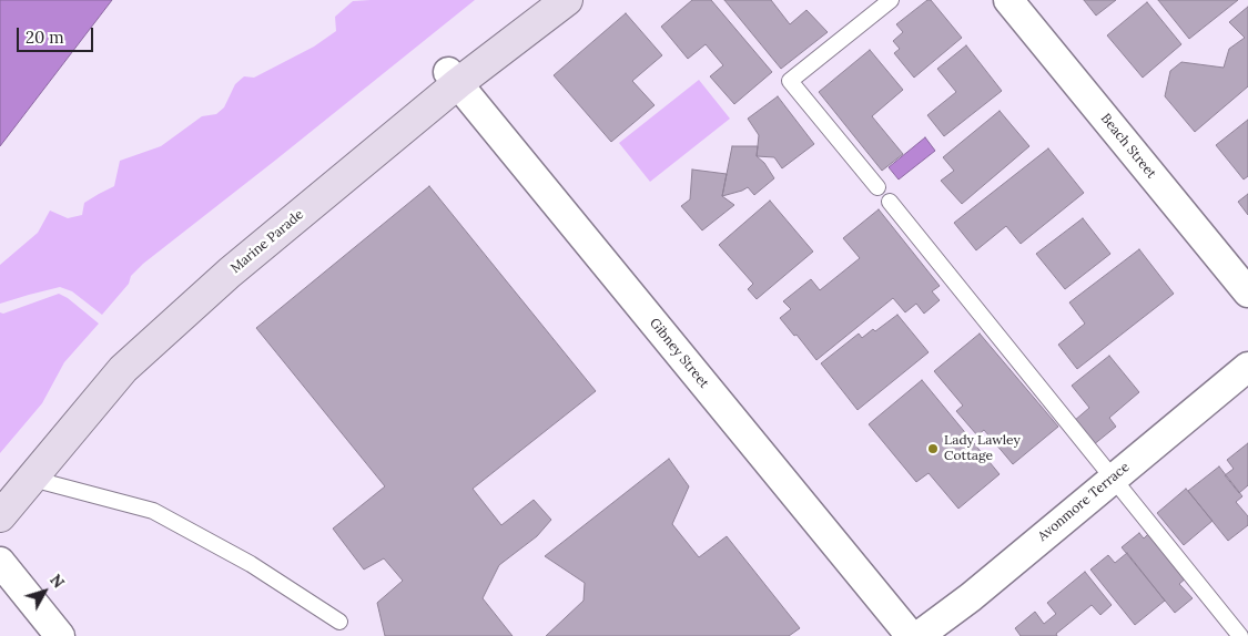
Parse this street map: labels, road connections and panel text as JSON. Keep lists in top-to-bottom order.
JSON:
{
  "streets": {
    "main road": ["Marine Parade"],
    "street": ["Beach Street", "Gibney Street", "Avonmore Terrace"]
  },
  "crossings": [
    ["Marine Parade", "Gibney Street"]
  ],
  "places": ["Lady Lawley Cottage"],
  "scale_bar": "20 m",
  "north": "top right"
}
